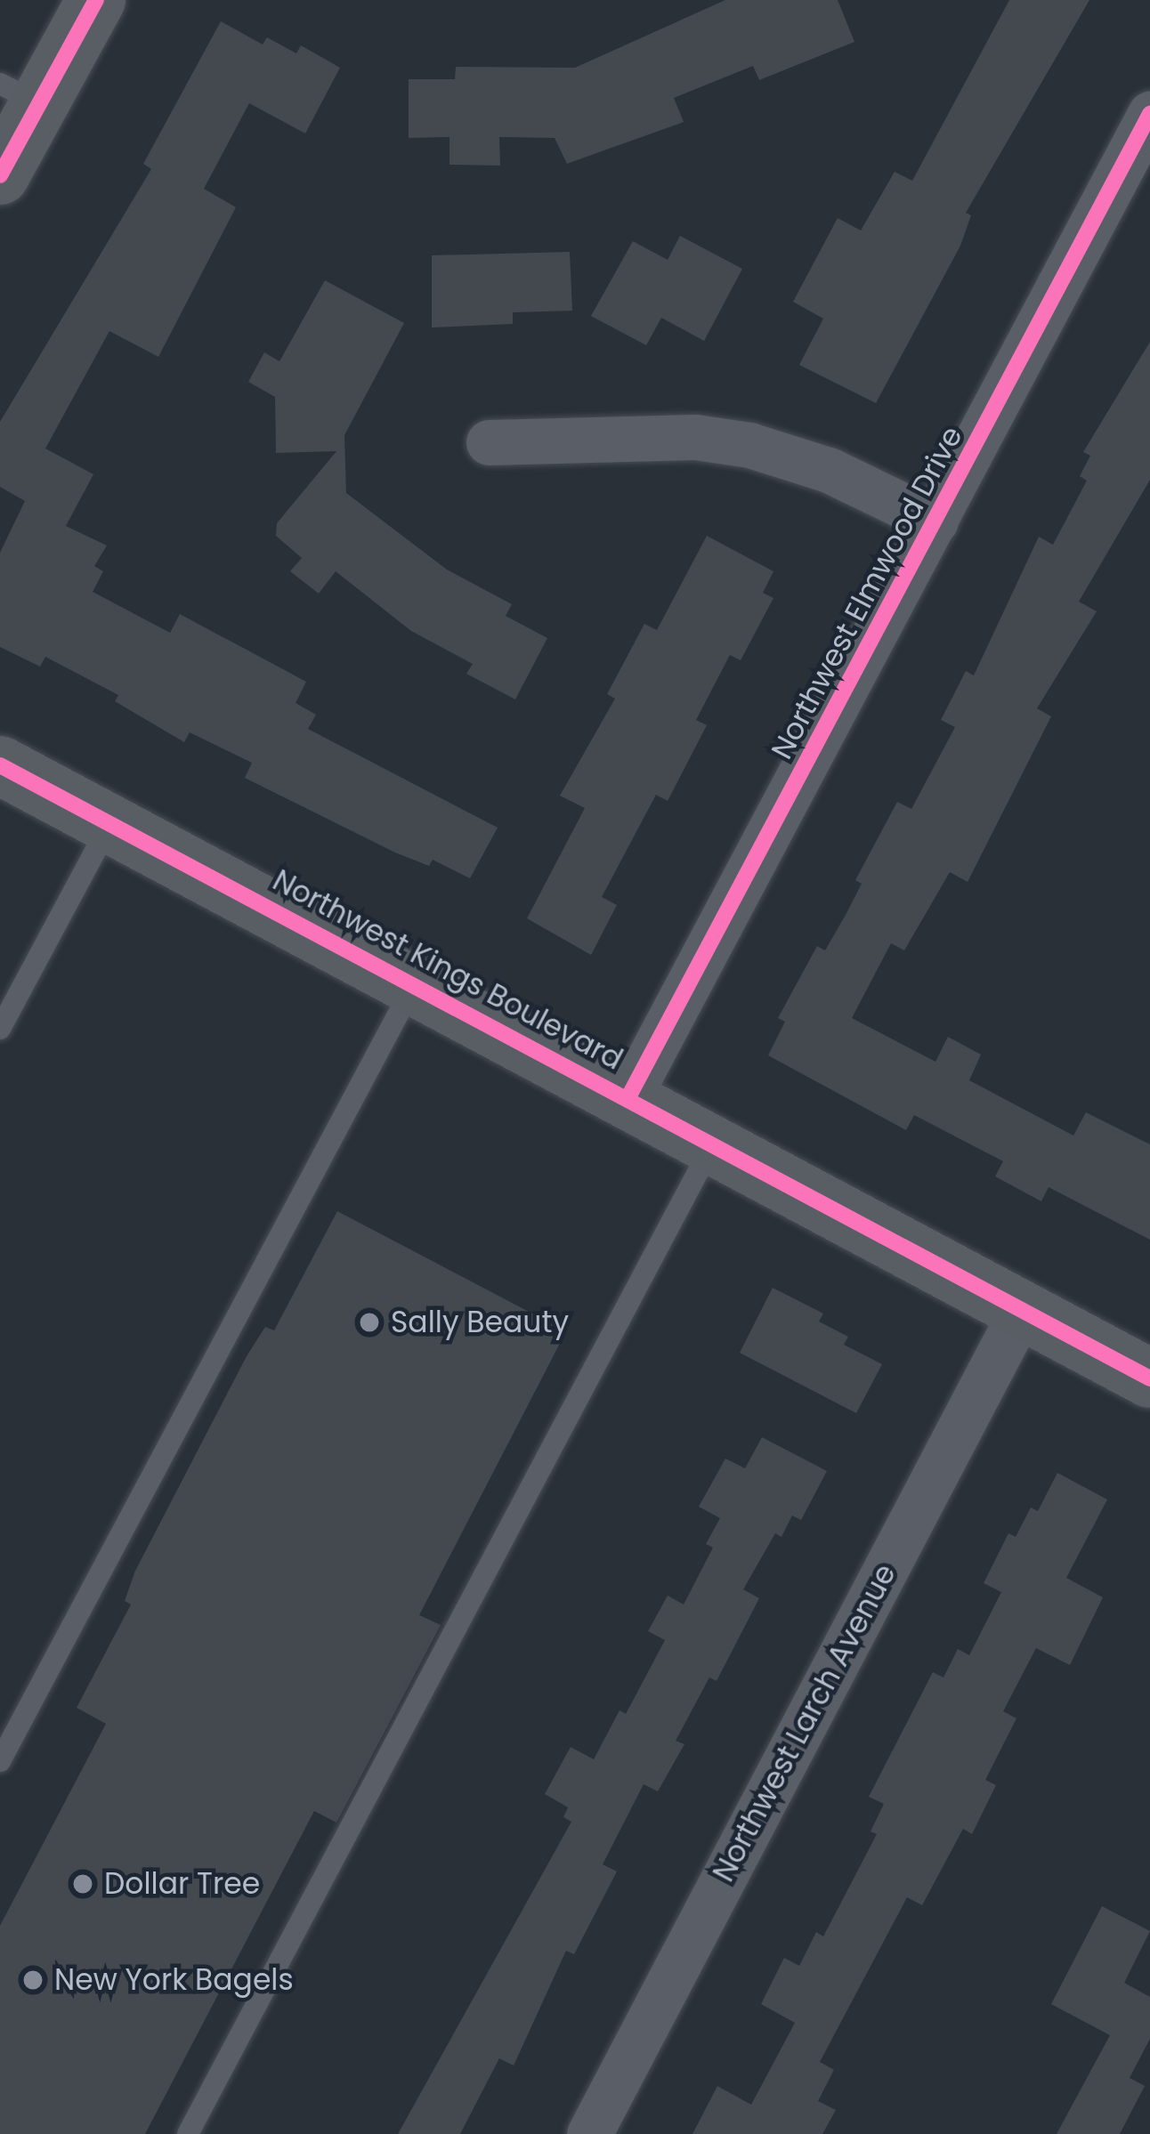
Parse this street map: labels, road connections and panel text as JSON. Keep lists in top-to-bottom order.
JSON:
{
  "streets": {
    "main road": ["Northwest Kings Boulevard"],
    "street": ["Northwest Elmwood Drive", "Northwest Larch Avenue"]
  },
  "crossings": [
    ["Northwest Elmwood Drive", "Northwest Kings Boulevard"],
    ["Northwest Kings Boulevard", "Northwest Larch Avenue"]
  ],
  "places": ["Sally Beauty", "Dollar Tree", "New York Bagels"]
}
